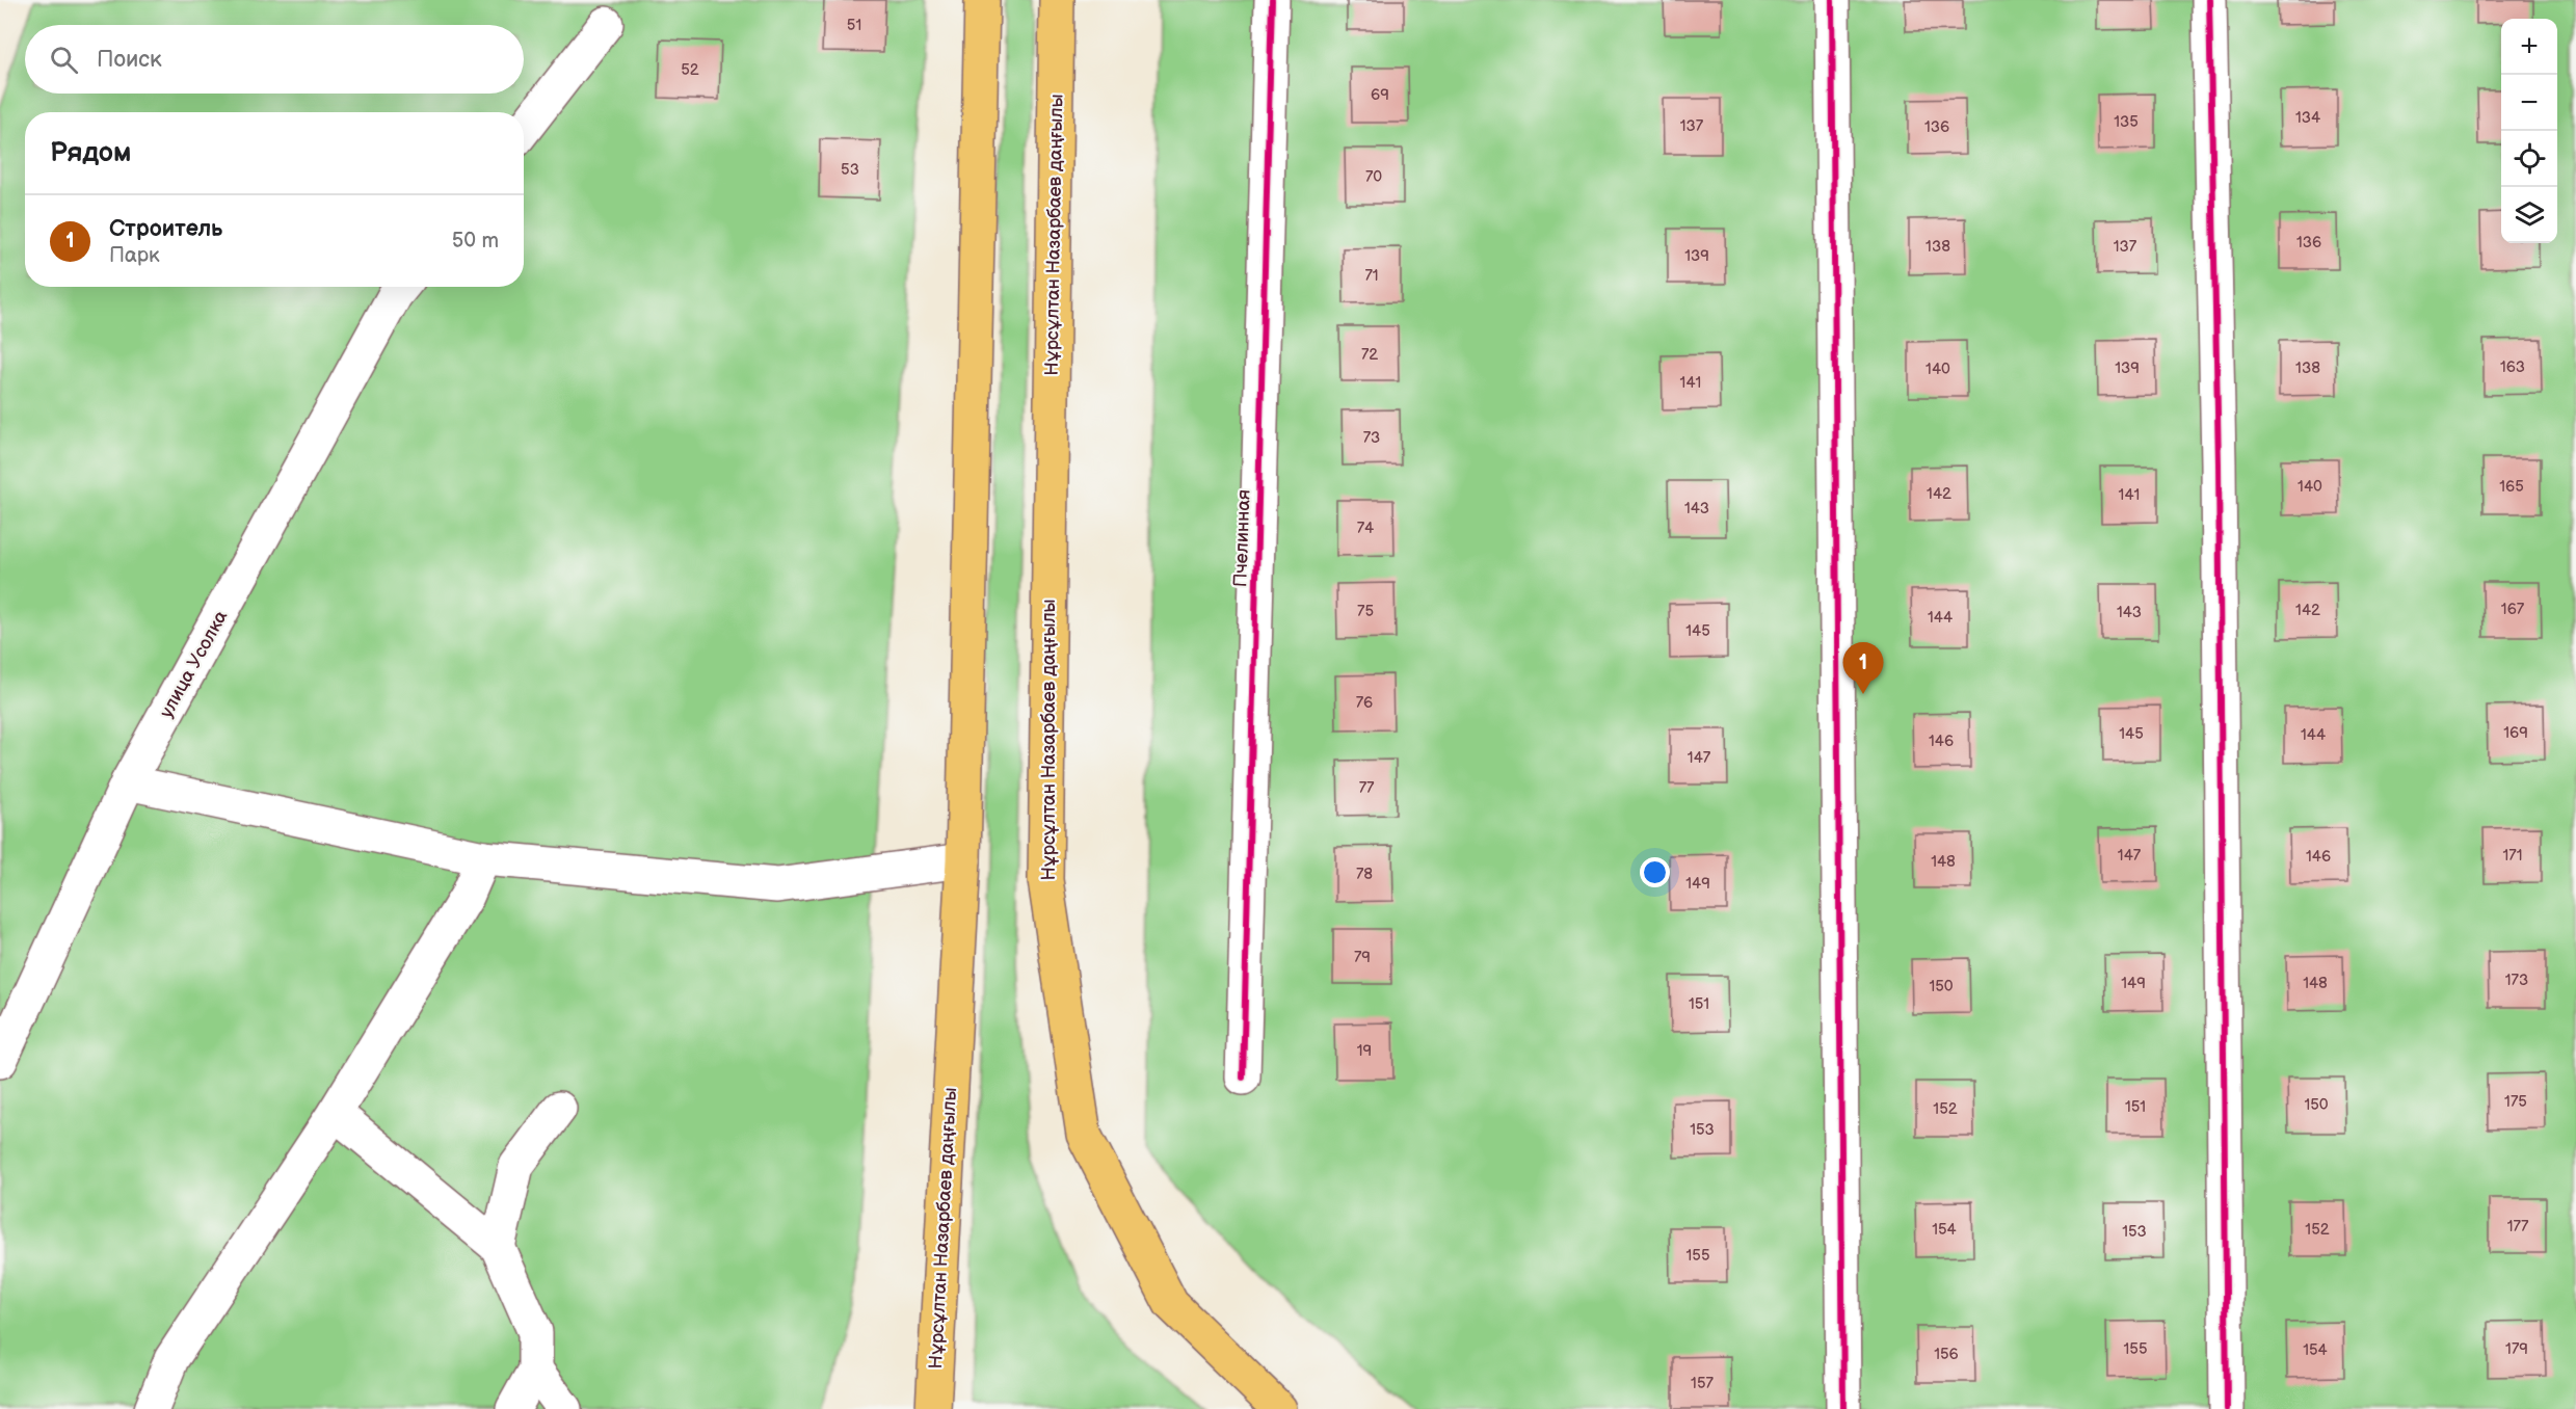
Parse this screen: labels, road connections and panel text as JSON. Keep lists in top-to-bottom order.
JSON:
{
  "streets": {
    "main road": ["Нұрсұлтан Назарбаев даңғылы"],
    "street": ["Пчелинная", "улица Усолка"]
  },
  "house_numbers": [
    "51",
    "52",
    "69",
    "134",
    "135",
    "137",
    "136",
    "53",
    "70",
    "136",
    "138",
    "137",
    "139",
    "71",
    "72",
    "163",
    "139",
    "138",
    "140",
    "141",
    "73",
    "140",
    "165",
    "142",
    "141",
    "143",
    "74",
    "167",
    "142",
    "75",
    "143",
    "144",
    "145",
    "76",
    "169",
    "145",
    "144",
    "146",
    "147",
    "77",
    "147",
    "171",
    "146",
    "148",
    "78",
    "149",
    "79",
    "173",
    "149",
    "148",
    "150",
    "151",
    "19",
    "175",
    "150",
    "151",
    "152",
    "153",
    "177",
    "154",
    "152",
    "153",
    "155",
    "155",
    "179",
    "154",
    "156",
    "157"
  ],
  "page": {
    "map_buttons": ["+", "−"],
    "search": "Поиск",
    "heading": "Рядом",
    "list": [
      {
        "mark": "1",
        "name": "Строитель",
        "note": "Парк",
        "value": "50 m"
      }
    ],
    "pins": "1"
  }
}
